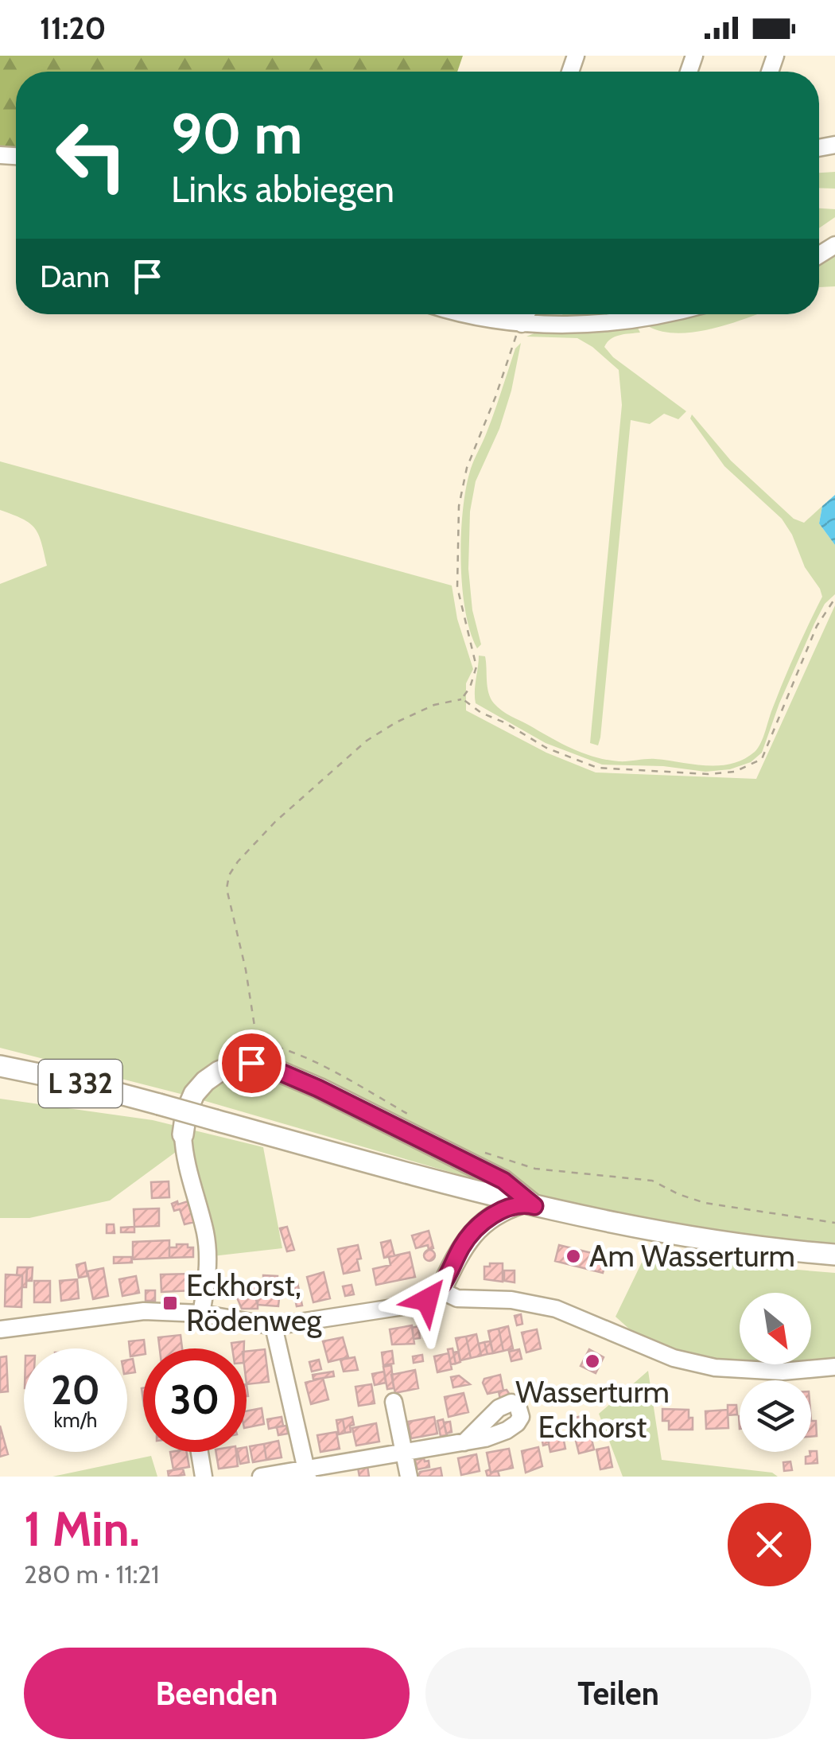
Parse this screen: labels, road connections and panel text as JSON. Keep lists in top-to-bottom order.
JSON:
{
  "streets": {
    "main road": ["L 332"]
  },
  "places": {
    "other": ["Am Wasserturm", "Wasserturm Eckhorst"],
    "transit": ["Eckhorst, Rödenweg"]
  },
  "north": "bottom right",
  "page": {
    "status": "11:20",
    "turn": ["90 m", "Links abbiegen"],
    "then": "Dann",
    "speed": "20 km/h",
    "limit": "30",
    "heading": ["1 Min.", "280 m · 11:21"],
    "buttons": ["Beenden", "Teilen"]
  }
}
